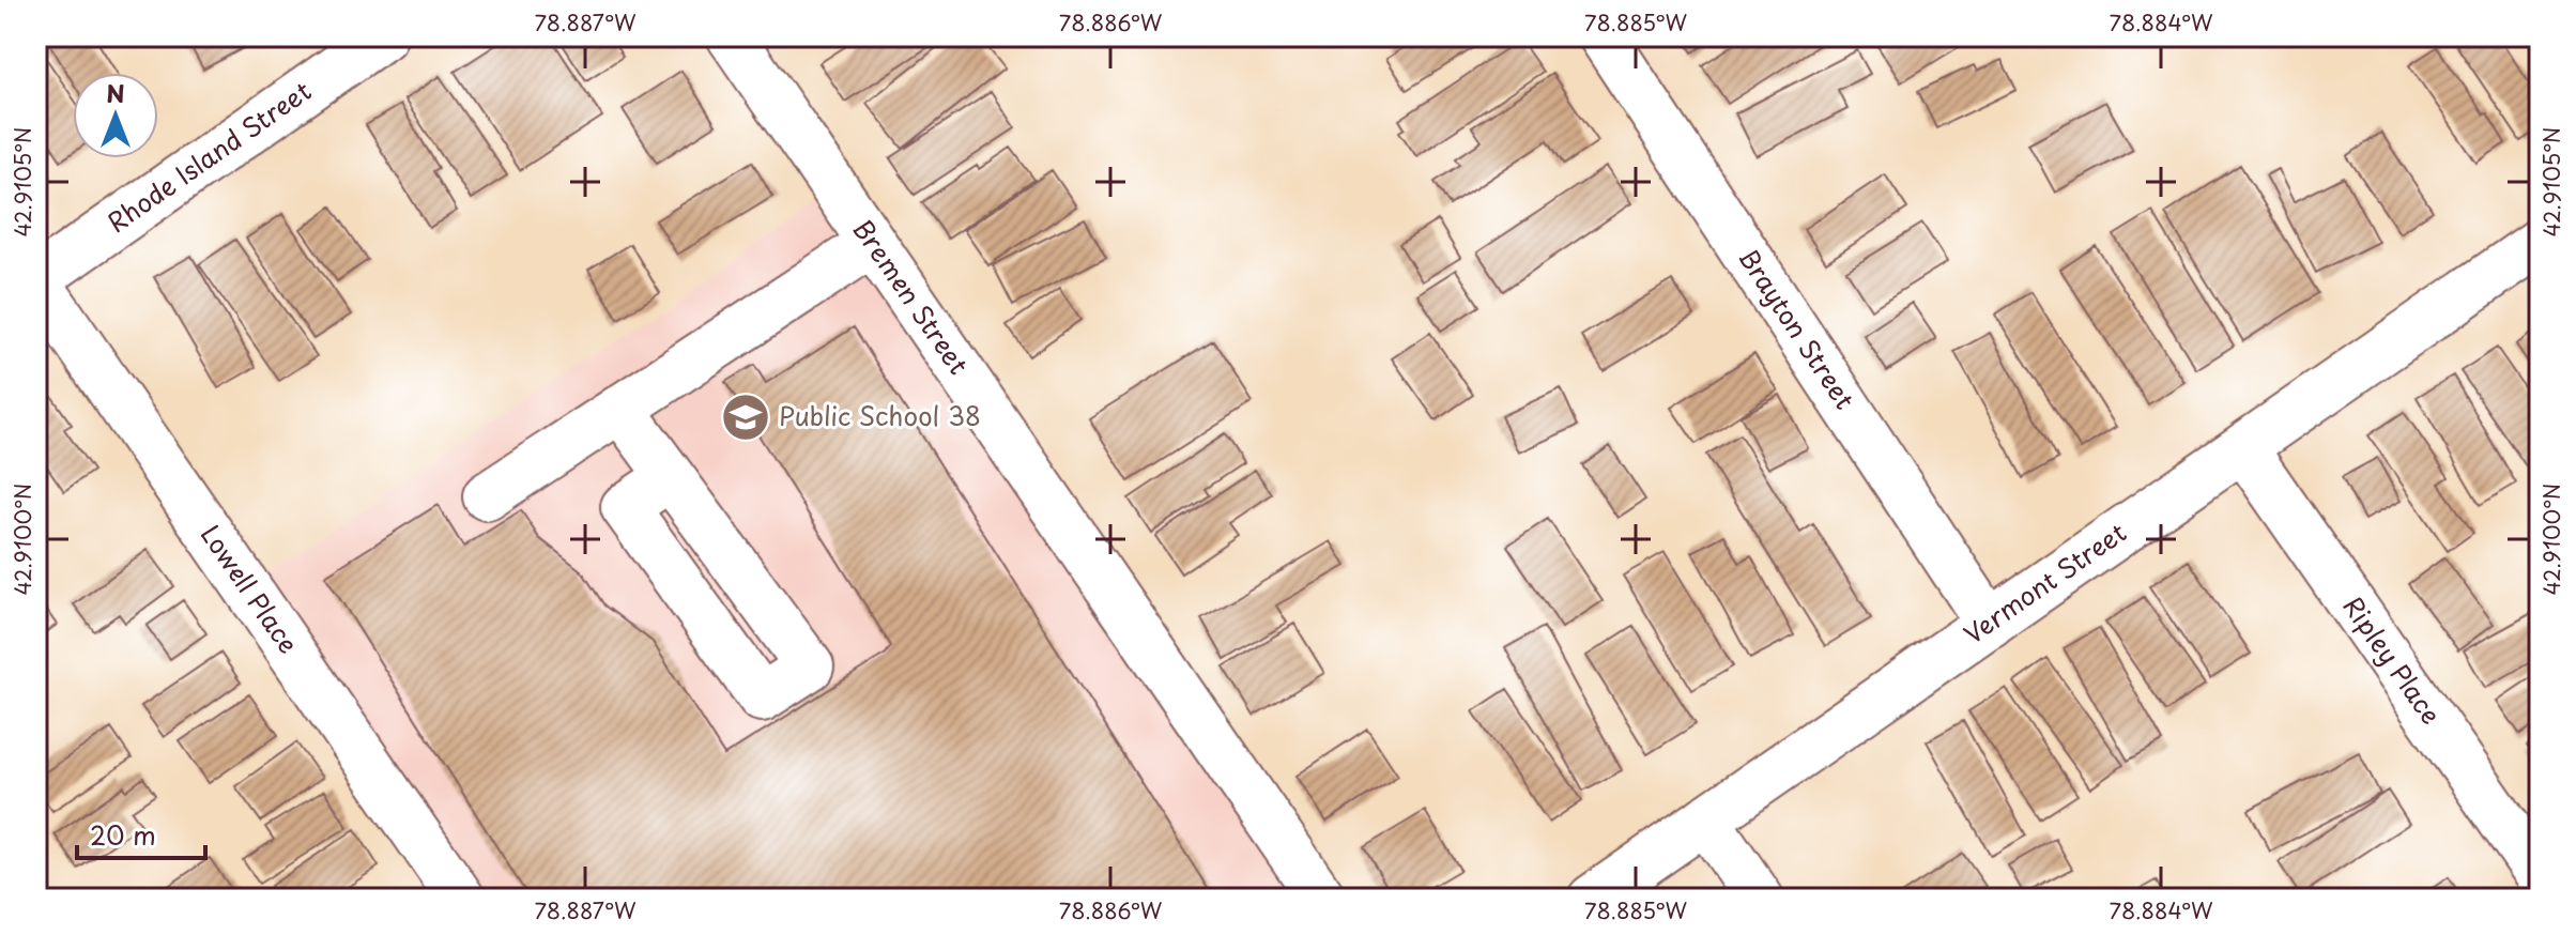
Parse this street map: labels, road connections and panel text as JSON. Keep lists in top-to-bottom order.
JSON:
{
  "streets": {
    "street": [
      "Rhode Island Street",
      "Bremen Street",
      "Brayton Street",
      "Vermont Street",
      "Lowell Place",
      "Ripley Place"
    ]
  },
  "crossings": [
    ["Rhode Island Street", "Lowell Place"],
    ["Brayton Street", "Vermont Street"],
    ["Vermont Street", "Ripley Place"]
  ],
  "places": {
    "school or university": ["Public School 38"]
  },
  "scale_bar": "20 m",
  "north": "top",
  "coordinates": [
    "78.887°W",
    "78.886°W",
    "78.885°W",
    "78.884°W",
    "42.9105°N",
    "42.9100°N"
  ]
}
